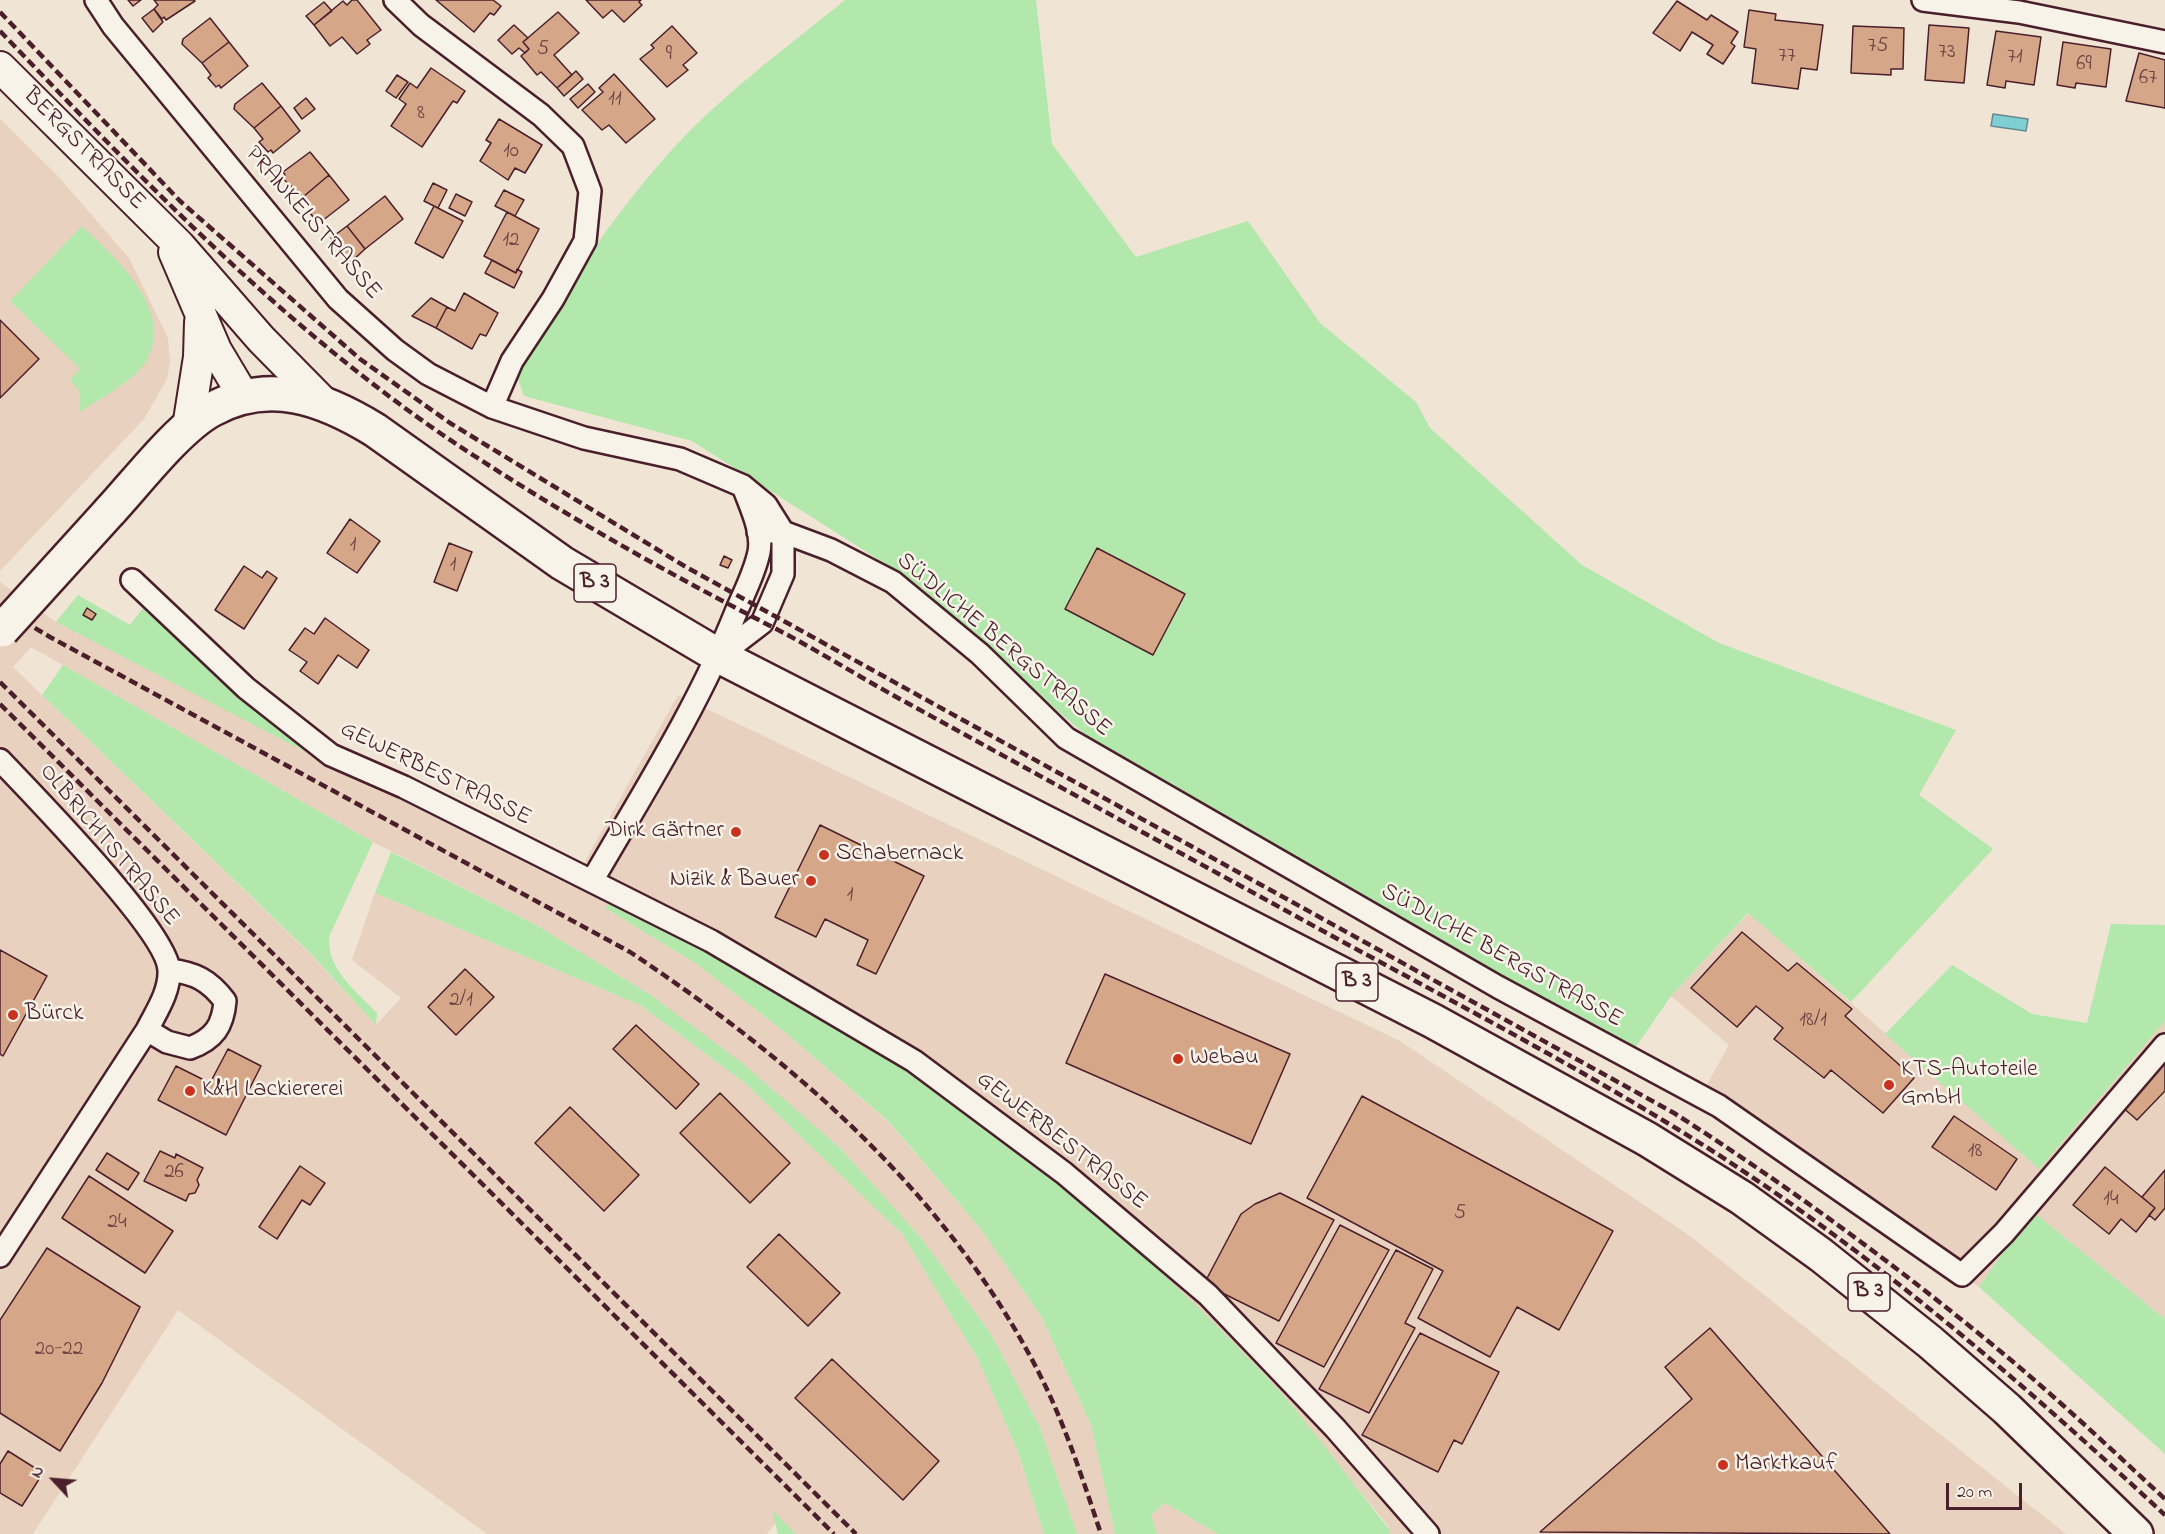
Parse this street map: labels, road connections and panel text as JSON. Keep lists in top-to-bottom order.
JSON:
{
  "streets": {
    "main road": ["BERGSTRASSE", "B 3"],
    "street": [
      "PRANKELSTRASSE",
      "SÜDLICHE BERGSTRASSE",
      "GEWERBESTRASSE",
      "OLBRICHTSTRASSE"
    ]
  },
  "crossings": [
    ["BERGSTRASSE", "B 3"],
    ["PRANKELSTRASSE", "SÜDLICHE BERGSTRASSE"]
  ],
  "places": [
    "Dirk Gärtner",
    "Schabernack",
    "Nizik & Bauer",
    "Bürck",
    "Webau",
    "KTS-Autoteile GmbH",
    "K&H Lackiererei",
    "Marktkauf"
  ],
  "house_numbers": [
    "75",
    "5",
    "73",
    "9",
    "77",
    "71",
    "69",
    "67",
    "11",
    "8",
    "10",
    "12",
    "1",
    "1",
    "1",
    "2/1",
    "18/1",
    "18",
    "26",
    "14",
    "5",
    "24",
    "20-22"
  ],
  "scale_bar": "20 m",
  "north": "top left"
}
